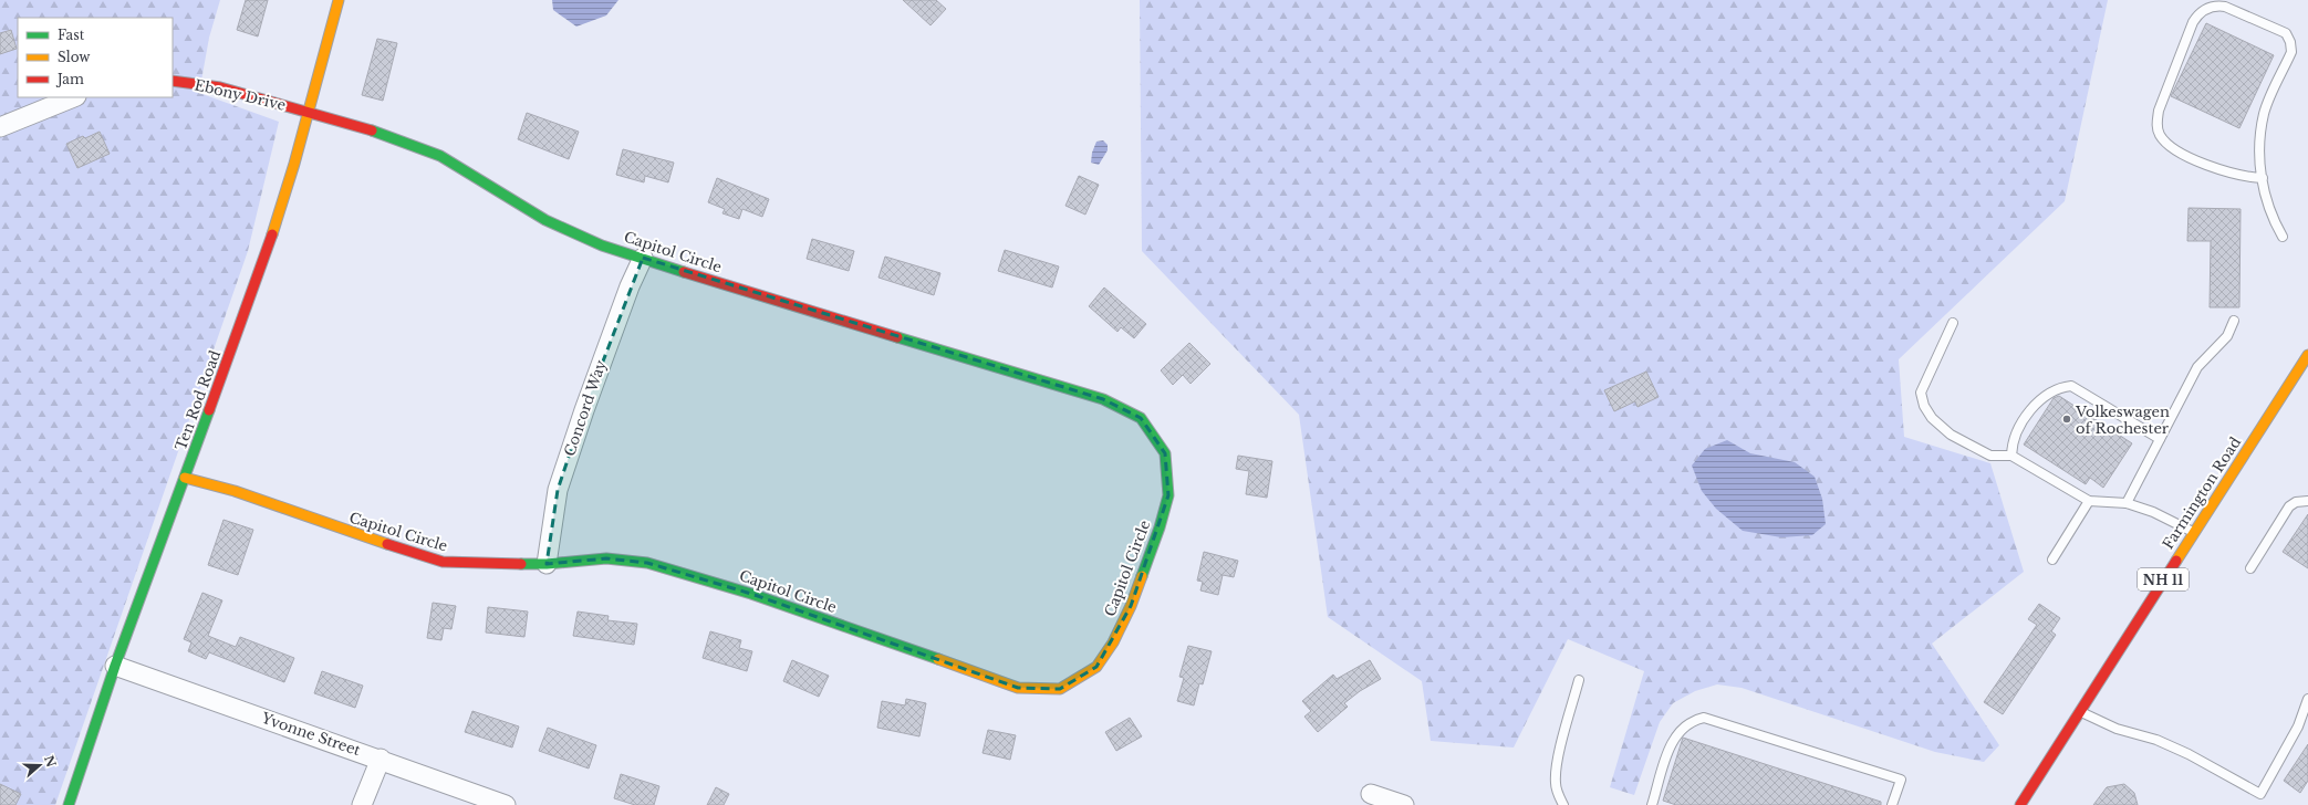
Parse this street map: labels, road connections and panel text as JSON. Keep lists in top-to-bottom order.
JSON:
{
  "streets": {
    "main road": [
      "Ebony Drive",
      "Capitol Circle",
      "Ten Rod Road",
      "Farmington Road",
      "NH 11"
    ],
    "street": ["Concord Way", "Yvonne Street"]
  },
  "crossings": [
    ["Ebony Drive", "Capitol Circle"],
    ["Ebony Drive", "Ten Rod Road"],
    ["Capitol Circle", "Ten Rod Road"],
    ["Capitol Circle", "Concord Way"],
    ["Ten Rod Road", "Yvonne Street"]
  ],
  "places": ["Volkeswagen of Rochester"],
  "legend": ["Fast", "Slow", "Jam"],
  "north": "right"
}
